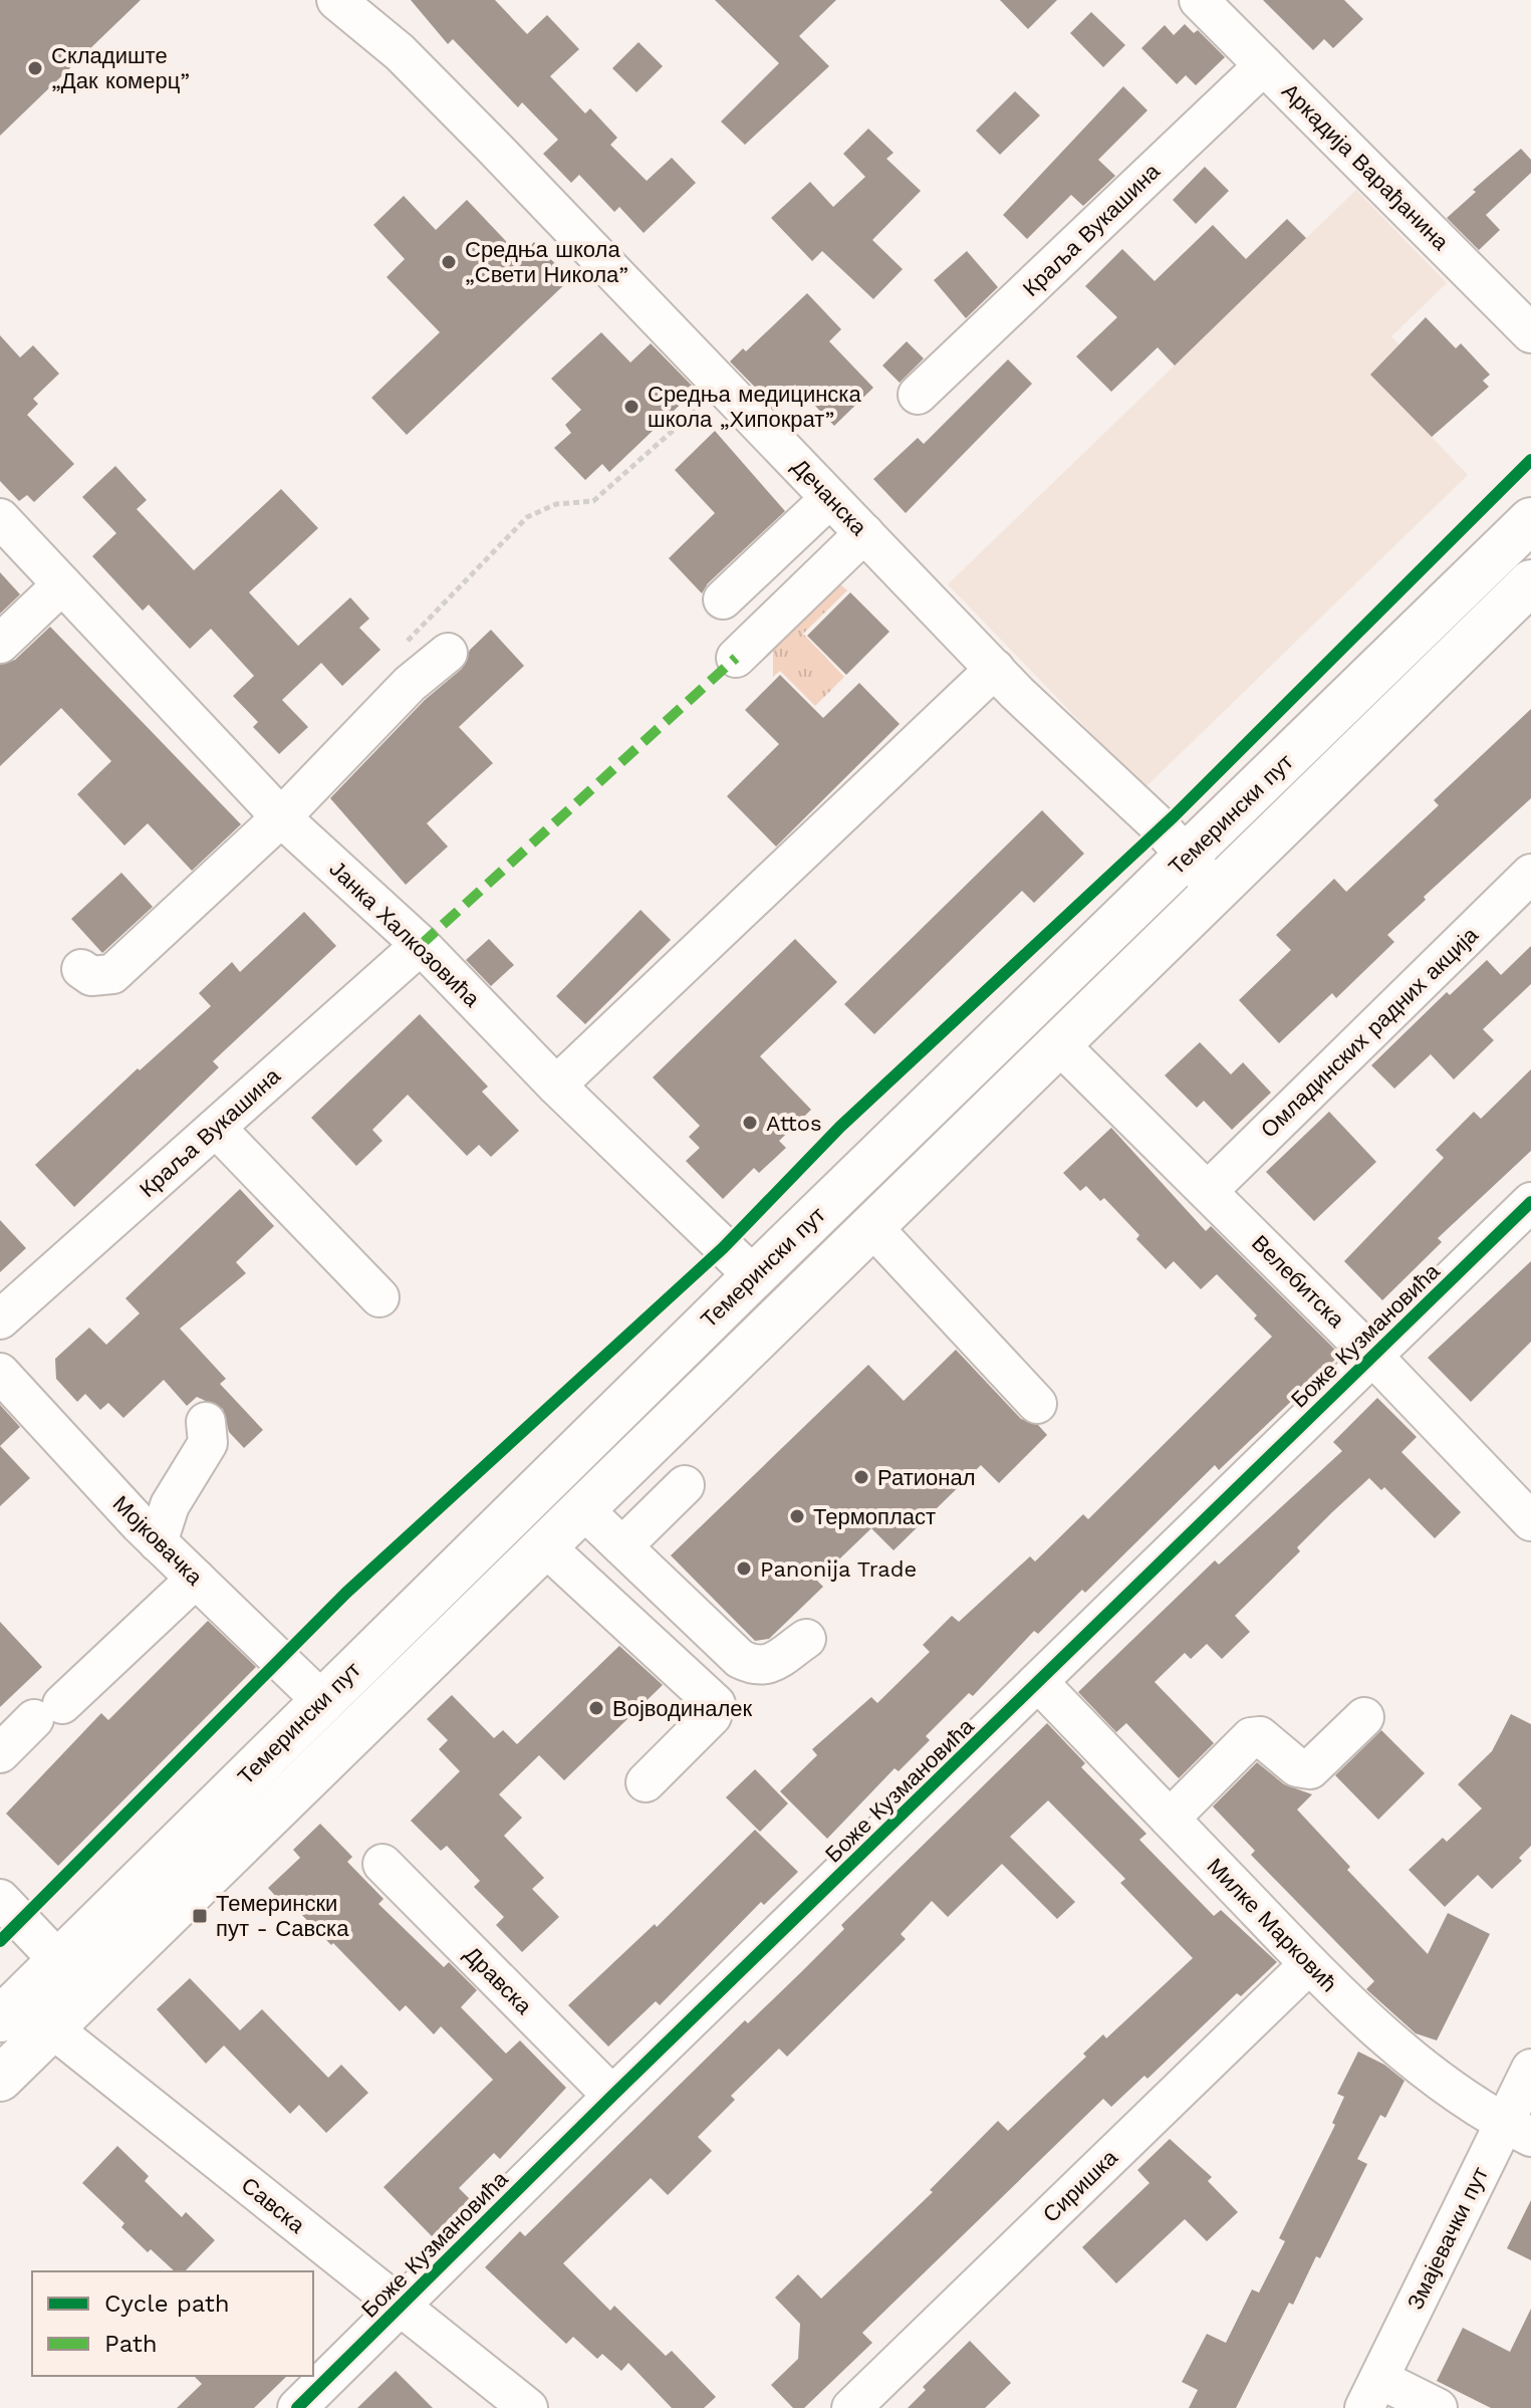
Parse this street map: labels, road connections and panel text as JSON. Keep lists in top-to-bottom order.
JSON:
{
  "streets": {
    "main road": ["Темерински пут"],
    "street": [
      "Аркадија Варађанина",
      "Краља Вукашина",
      "Дечанска",
      "Јанка Халкозовића",
      "Омладинских радних акција",
      "Велебитска",
      "Боже Кузмановића",
      "Мојковачка",
      "Милке Марковић",
      "Дравска",
      "Сиришка",
      "Савска",
      "Змајевачки пут"
    ]
  },
  "crossings": [
    ["Аркадија Варађанина", "Краља Вукашина"],
    ["Краља Вукашина", "Јанка Халкозовића"],
    ["Дечанска", "Темерински пут"],
    ["Темерински пут", "Јанка Халкозовића"],
    ["Темерински пут", "Велебитска"],
    ["Темерински пут", "Мојковачка"],
    ["Темерински пут", "Савска"],
    ["Омладинских радних акција", "Велебитска"],
    ["Велебитска", "Боже Кузмановића"],
    ["Боже Кузмановића", "Милке Марковић"],
    ["Боже Кузмановића", "Дравска"],
    ["Боже Кузмановића", "Савска"],
    ["Милке Марковић", "Сиришка"],
    ["Милке Марковић", "Змајевачки пут"]
  ],
  "places": {
    "other": [
      "Складиште „Дак комерц”",
      "Средња школа „Свети Никола”",
      "Средња медицинска школа „Хипократ”",
      "Attos",
      "Ратионал",
      "Термопласт",
      "Panonija Trade",
      "Војводиналек"
    ],
    "transit": ["Темерински пут - Савска"]
  },
  "legend": ["Cycle path", "Path"]
}
